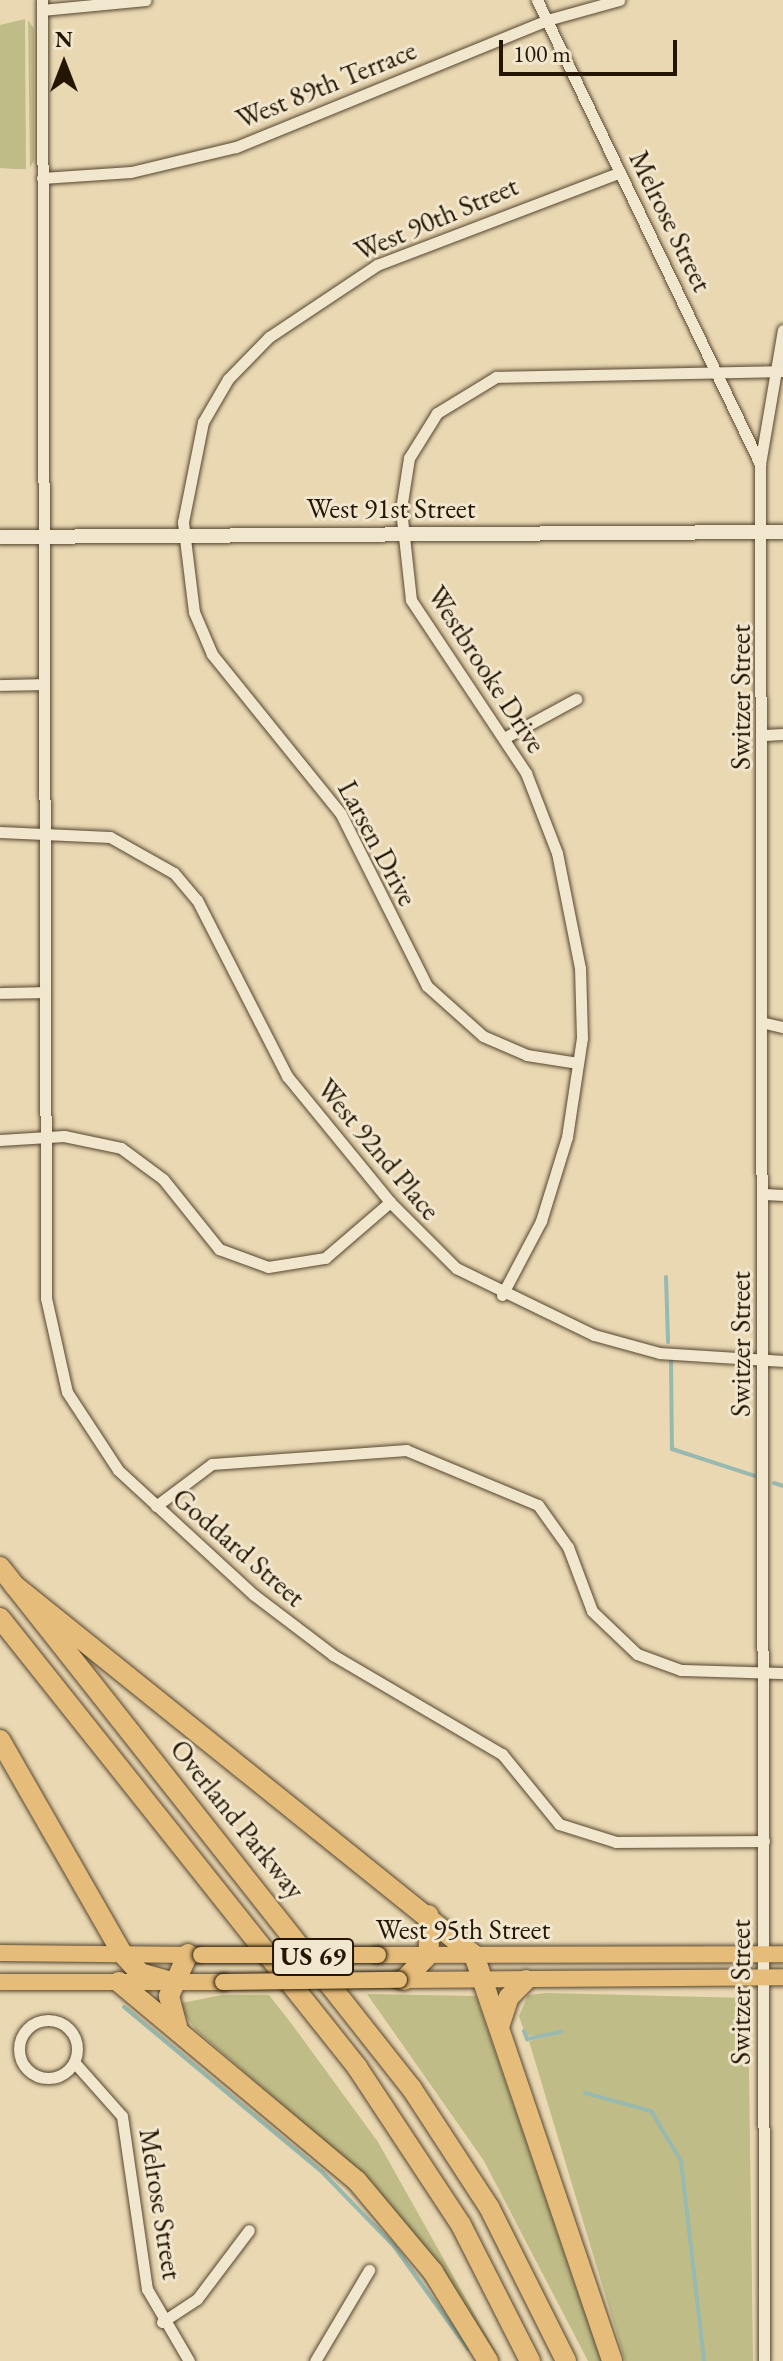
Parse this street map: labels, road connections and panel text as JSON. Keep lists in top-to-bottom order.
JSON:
{
  "streets": {
    "highway": ["Overland Parkway", "US 69"],
    "main road": ["West 95th Street"],
    "street": [
      "West 89th Terrace",
      "West 90th Street",
      "Melrose Street",
      "West 91st Street",
      "Westbrooke Drive",
      "Switzer Street",
      "Larsen Drive",
      "West 92nd Place",
      "Goddard Street"
    ]
  },
  "crossings": [
    ["West 89th Terrace", "Melrose Street"],
    ["West 89th Terrace", "Goddard Street"],
    ["West 90th Street", "Melrose Street"],
    ["West 90th Street", "West 91st Street"],
    ["West 90th Street", "Larsen Drive"],
    ["Melrose Street", "Westbrooke Drive"],
    ["Melrose Street", "Switzer Street"],
    ["West 91st Street", "Westbrooke Drive"],
    ["West 91st Street", "Switzer Street"],
    ["West 91st Street", "Larsen Drive"],
    ["West 91st Street", "Goddard Street"],
    ["Westbrooke Drive", "Switzer Street"],
    ["Westbrooke Drive", "Larsen Drive"],
    ["Westbrooke Drive", "West 92nd Place"],
    ["Switzer Street", "West 92nd Place"],
    ["Switzer Street", "Goddard Street"],
    ["Switzer Street", "West 95th Street"],
    ["West 92nd Place", "Goddard Street"]
  ],
  "scale_bar": "100 m",
  "north": "top"
}
